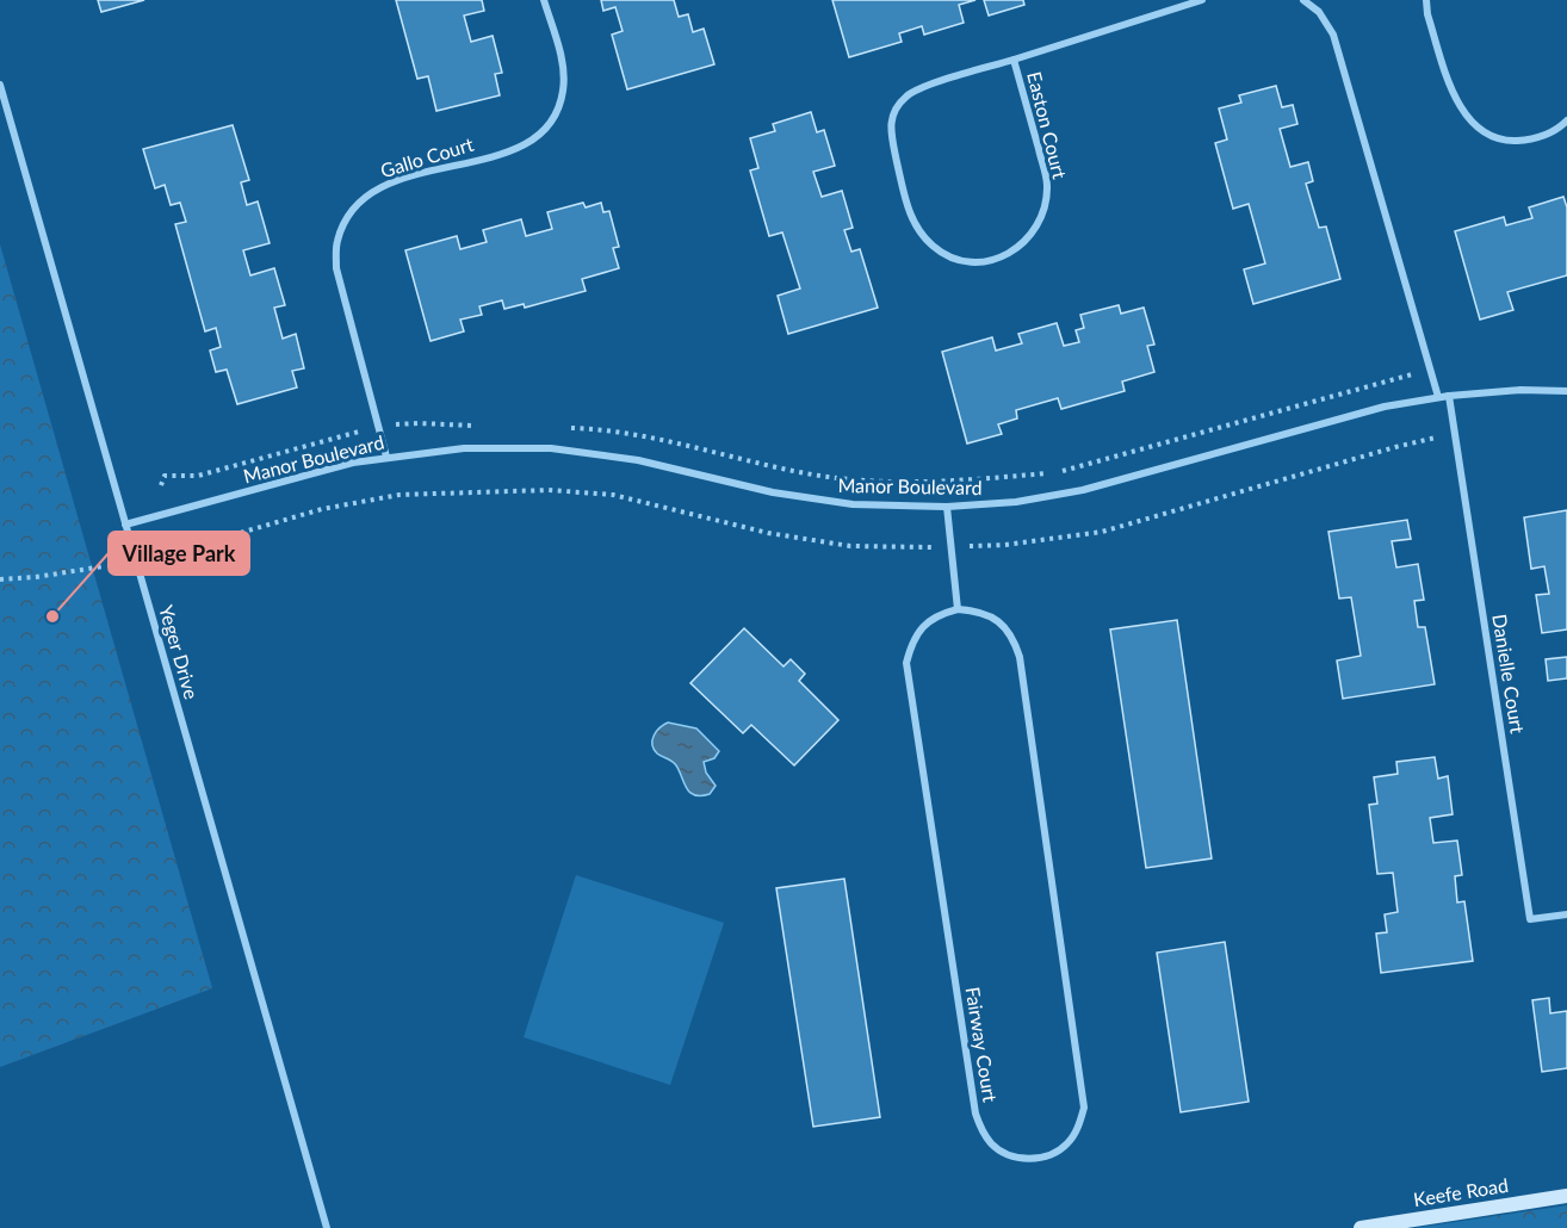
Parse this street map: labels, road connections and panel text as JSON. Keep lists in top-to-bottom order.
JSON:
{
  "streets": {
    "street": [
      "Easton Court",
      "Gallo Court",
      "Manor Boulevard",
      "Yeger Drive",
      "Danielle Court",
      "Fairway Court",
      "Keefe Road"
    ]
  },
  "crossings": [
    ["Gallo Court", "Manor Boulevard"],
    ["Manor Boulevard", "Yeger Drive"],
    ["Manor Boulevard", "Danielle Court"]
  ],
  "places": ["Village Park"]
}
